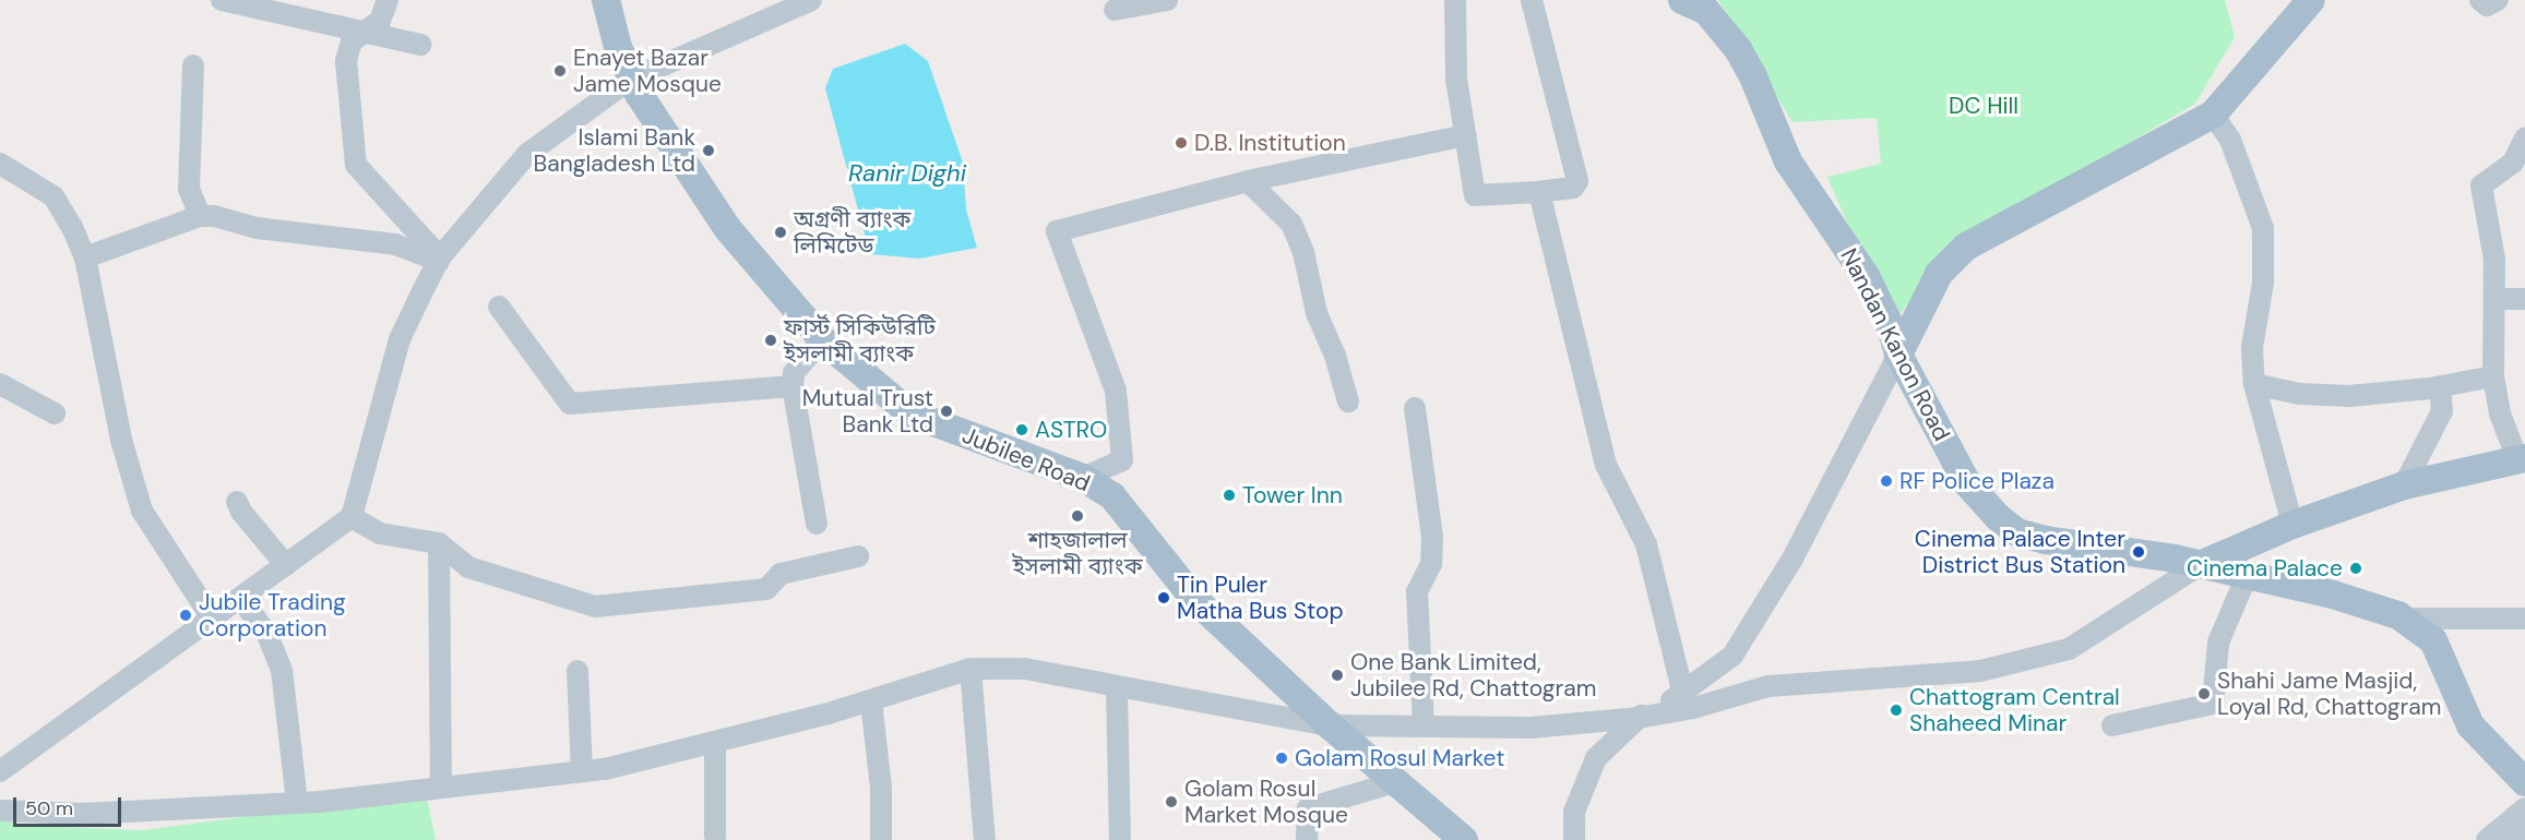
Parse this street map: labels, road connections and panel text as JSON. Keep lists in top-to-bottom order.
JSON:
{
  "streets": {
    "main road": ["Nandan Kanon Road", "Jubilee Road"]
  },
  "water": ["Ranir Dighi"],
  "parks": ["DC Hill"],
  "places": [
    "Enayet Bazar Jame Mosque",
    "D.B. Institution",
    "Islami Bank Bangladesh Ltd",
    "অগ্রণী ব্যাংক লিমিটেড",
    "ফার্স্ট সিকিউরিটি ইসলামী ব্যাংক",
    "Mutual Trust Bank Ltd",
    "ASTRO",
    "RF Police Plaza",
    "Tower Inn",
    "শাহজালাল ইসলামী ব্যাংক",
    "Cinema Palace Inter District Bus Station",
    "Cinema Palace",
    "Tin Puler Matha Bus Stop",
    "Jubile Trading Corporation",
    "One Bank Limited, Jubilee Rd, Chattogram",
    "Shahi Jame Masjid, Loyal Rd, Chattogram",
    "Chattogram Central Shaheed Minar",
    "Golam Rosul Market",
    "Golam Rosul Market Mosque"
  ],
  "scale_bar": "50 m"
}
